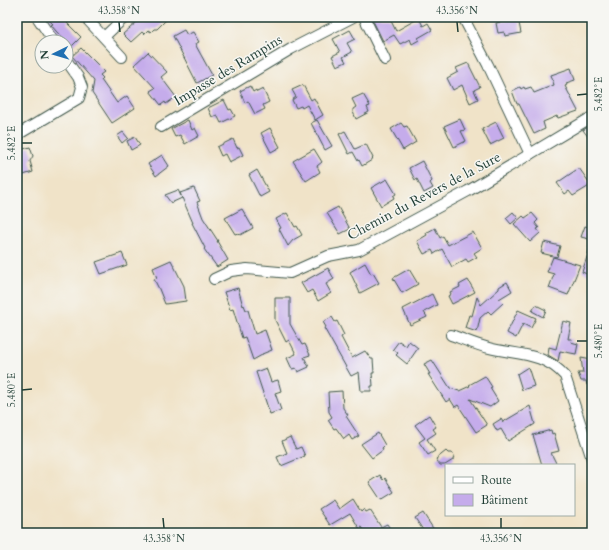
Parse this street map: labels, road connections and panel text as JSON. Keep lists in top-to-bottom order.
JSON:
{
  "streets": {
    "street": ["Impasse des Rampins", "Chemin du Revers de la Sure"]
  },
  "legend": ["Route", "Bâtiment"],
  "north": "left",
  "coordinates": [
    "43.358°N",
    "43.356°N",
    "5.482°E",
    "5.480°E"
  ]
}
